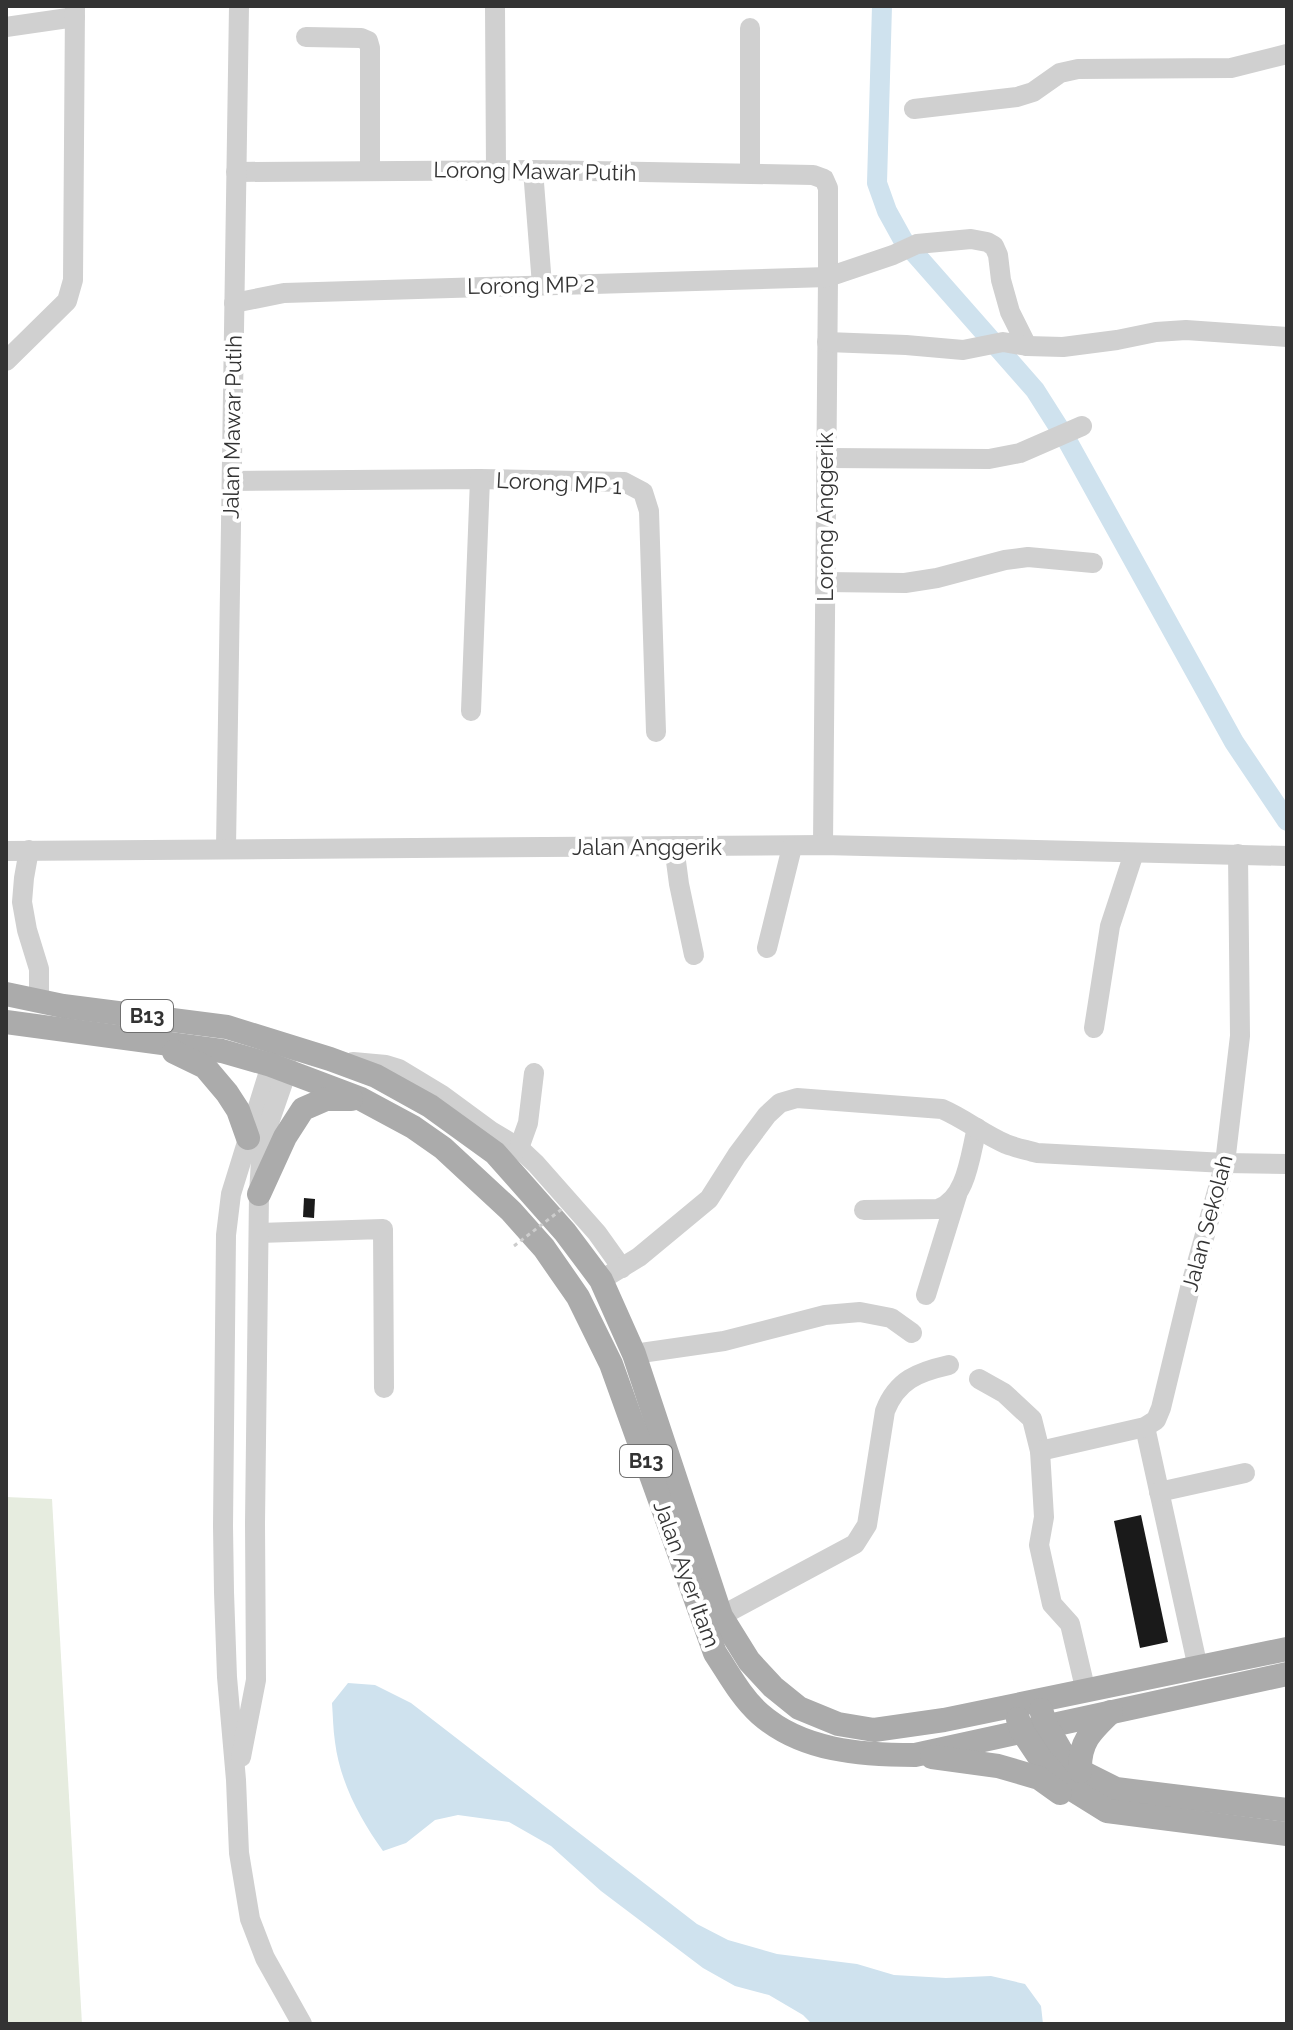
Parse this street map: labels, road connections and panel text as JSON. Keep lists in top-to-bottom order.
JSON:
{
  "streets": {
    "main road": ["B13", "Jalan Ayer Itam"],
    "street": [
      "Lorong Mawar Putih",
      "Lorong MP 2",
      "Jalan Mawar Putih",
      "Lorong MP 1",
      "Lorong Anggerik",
      "Jalan Anggerik",
      "Jalan Sekolah"
    ]
  },
  "crossings": [
    ["Lorong Mawar Putih", "Jalan Mawar Putih"],
    ["Lorong Mawar Putih", "Lorong Anggerik"],
    ["Lorong MP 2", "Jalan Mawar Putih"],
    ["Lorong MP 2", "Lorong Anggerik"],
    ["Jalan Mawar Putih", "Lorong MP 1"],
    ["Jalan Mawar Putih", "Jalan Anggerik"],
    ["Lorong Anggerik", "Jalan Anggerik"],
    ["Jalan Anggerik", "Jalan Sekolah"],
    ["B13", "Jalan Ayer Itam"]
  ]
}
